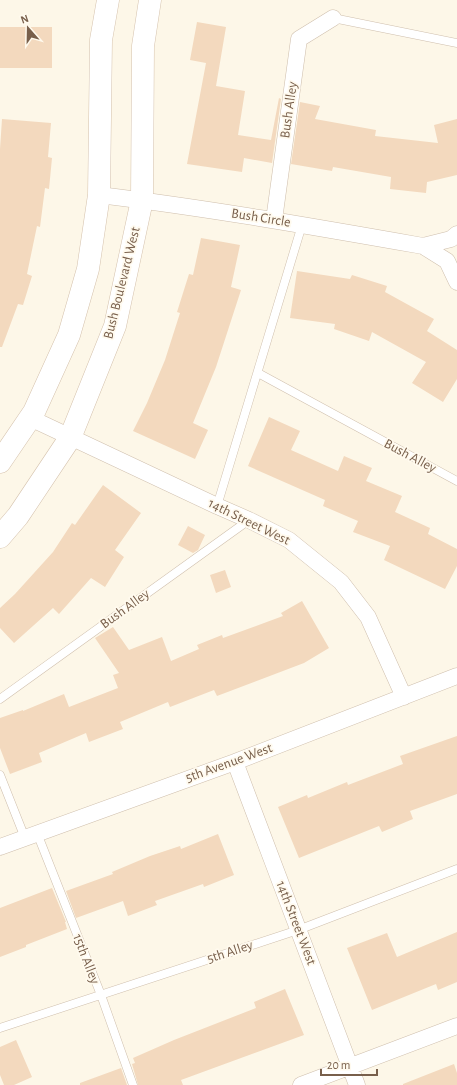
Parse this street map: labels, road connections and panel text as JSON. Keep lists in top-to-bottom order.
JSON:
{
  "streets": {
    "main road": ["Bush Boulevard West"],
    "street": [
      "Bush Alley",
      "Bush Circle",
      "14th Street West",
      "5th Avenue West"
    ],
    "lane": ["5th Alley", "15th Alley"]
  },
  "crossings": [
    ["Bush Alley", "Bush Circle"],
    ["Bush Alley", "14th Street West"],
    ["Bush Circle", "Bush Boulevard West"],
    ["Bush Boulevard West", "14th Street West"],
    ["14th Street West", "5th Avenue West"],
    ["14th Street West", "5th Alley"],
    ["5th Avenue West", "15th Alley"],
    ["5th Alley", "15th Alley"]
  ],
  "scale_bar": "20 m",
  "north": "top"
}
